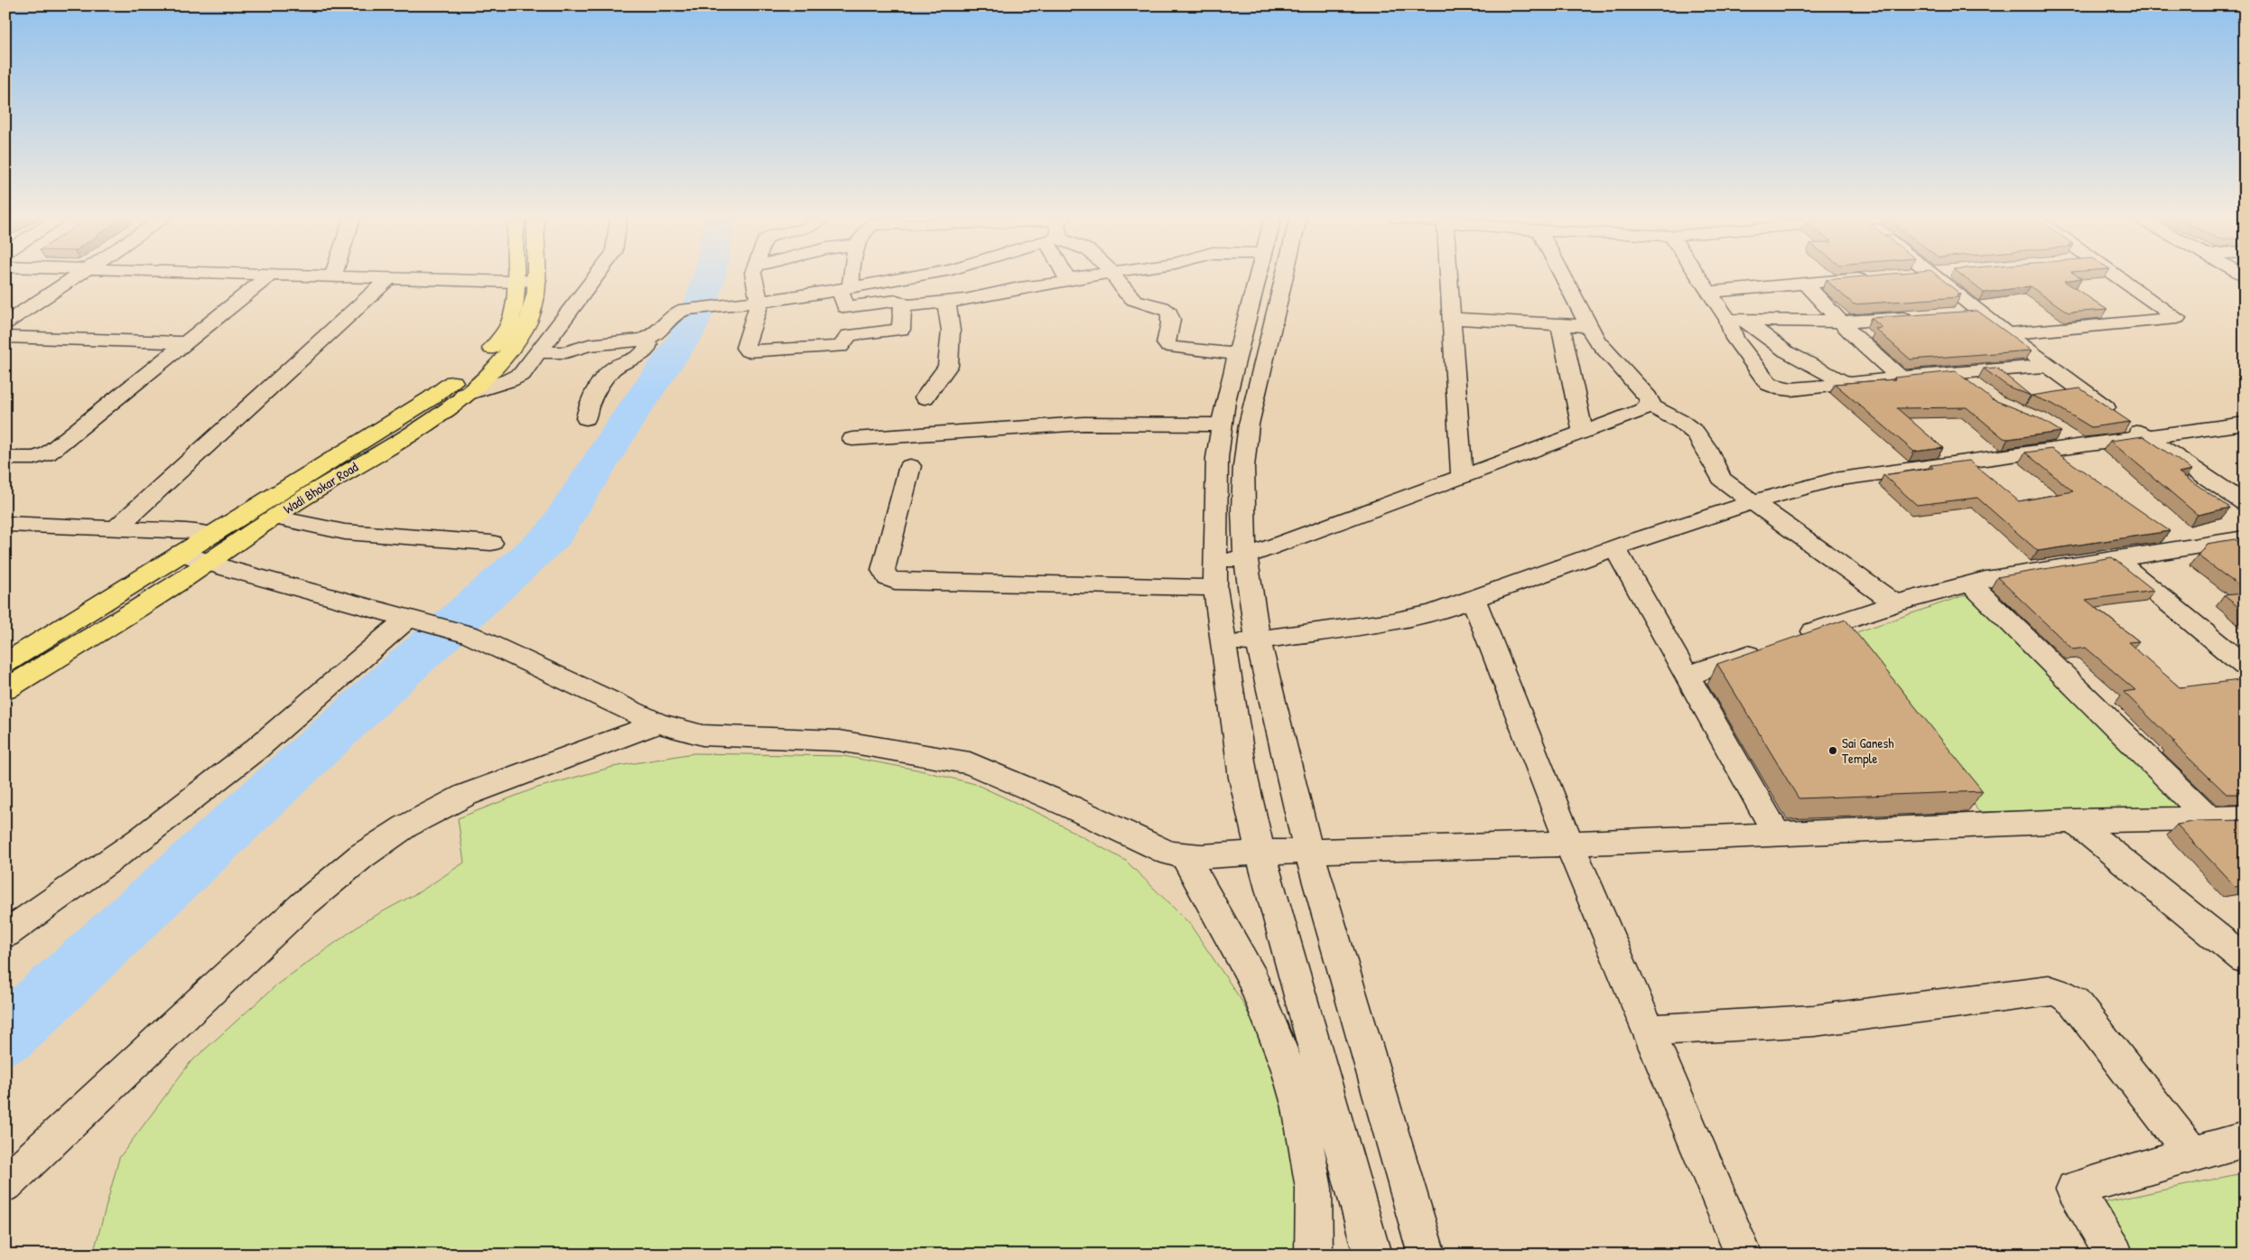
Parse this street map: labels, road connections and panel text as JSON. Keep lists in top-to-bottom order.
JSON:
{
  "streets": {
    "main road": ["Wadi Bhokar Road"]
  },
  "places": ["Sai Ganesh Temple"]
}
